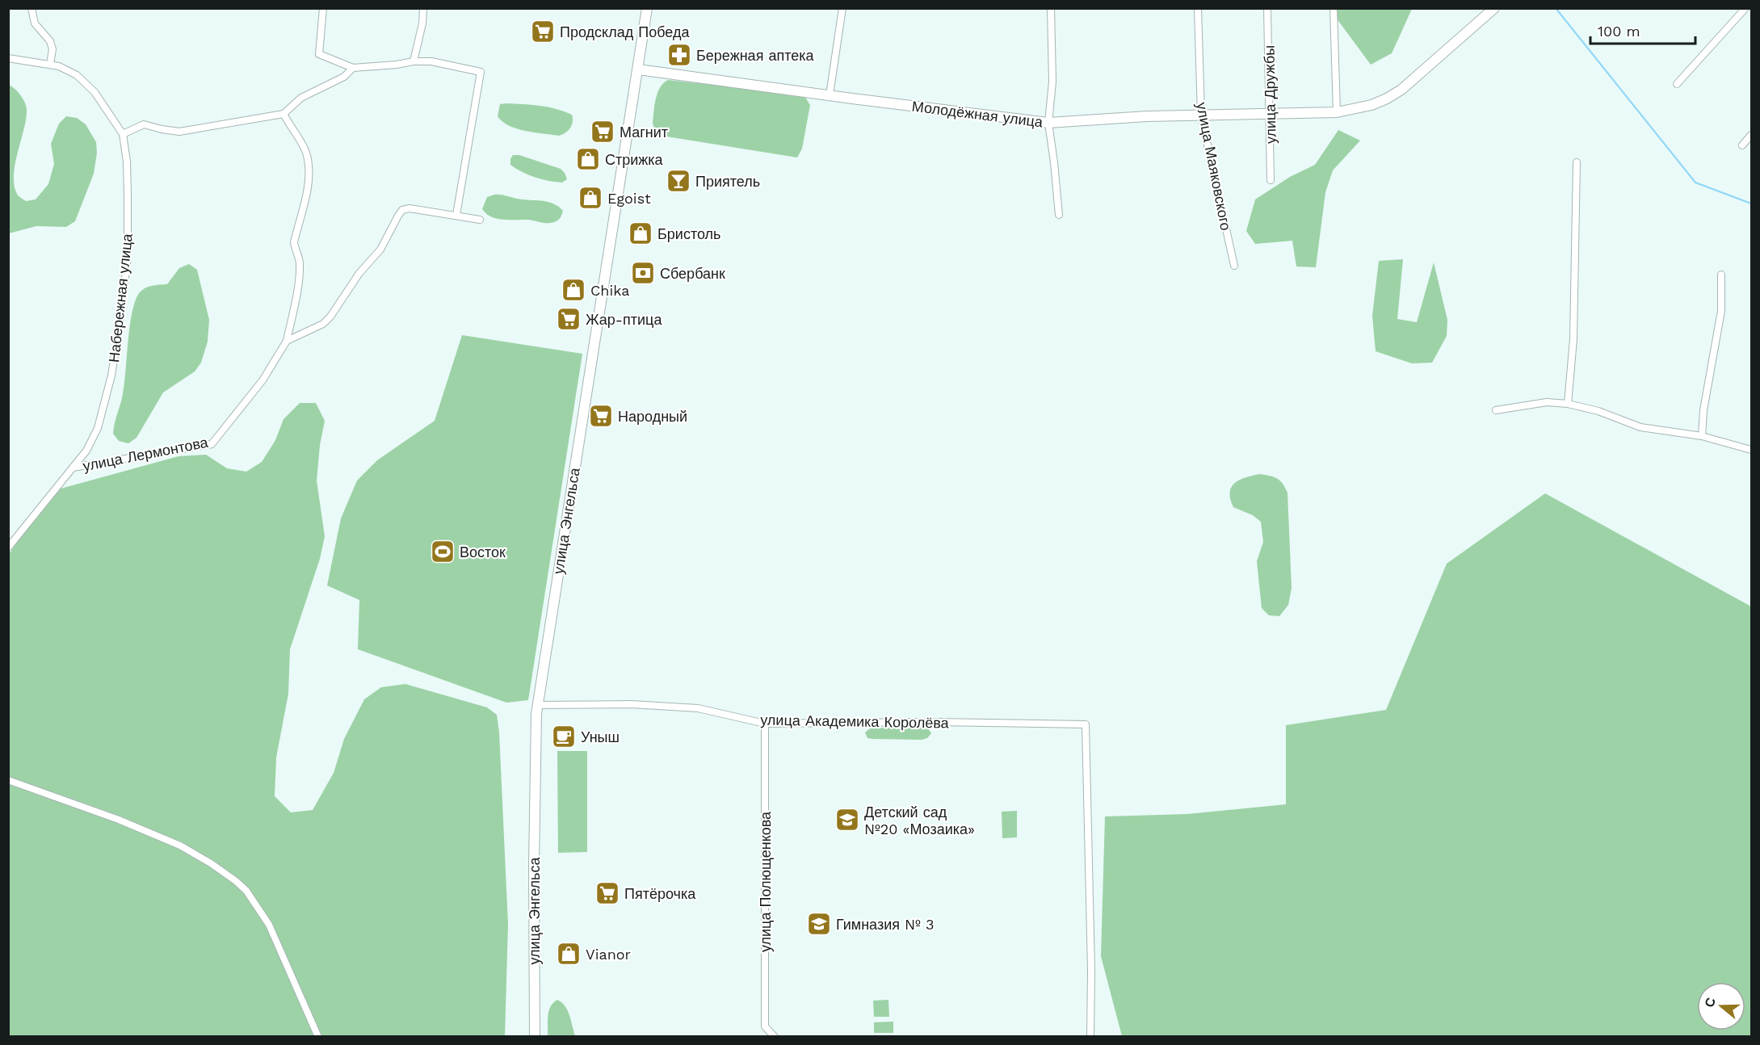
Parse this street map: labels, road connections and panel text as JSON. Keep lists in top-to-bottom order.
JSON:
{
  "streets": {
    "main road": ["Молодёжная улица", "улица Энгельса"],
    "street": [
      "улица Дружбы",
      "улица Маяковского",
      "Набережная улица",
      "улица Лермонтова",
      "улица Академика Королёва",
      "улица Полющенкова"
    ]
  },
  "crossings": [
    ["улица Дружбы", "Молодёжная улица"],
    ["Молодёжная улица", "улица Маяковского"],
    ["Молодёжная улица", "улица Энгельса"],
    ["Набережная улица", "улица Лермонтова"],
    ["улица Энгельса", "улица Академика Королёва"],
    ["улица Академика Королёва", "улица Полющенкова"]
  ],
  "places": {
    "supermarket": [
      "Продсклад Победа",
      "Магнит",
      "Жар-птица",
      "Народный",
      "Пятёрочка"
    ],
    "pharmacy": ["Бережная аптека"],
    "shop": [
      "Стрижка",
      "Egoist",
      "Бристоль",
      "Chika",
      "Vianor"
    ],
    "bar": ["Приятель"],
    "bank": ["Сбербанк"],
    "sports": ["Восток"],
    "cafe": ["Уныш"],
    "school or university": ["Детский сад №20 «Мозаика»", "Гимназия № 3"]
  },
  "scale_bar": "100 m",
  "north": "left"
}
